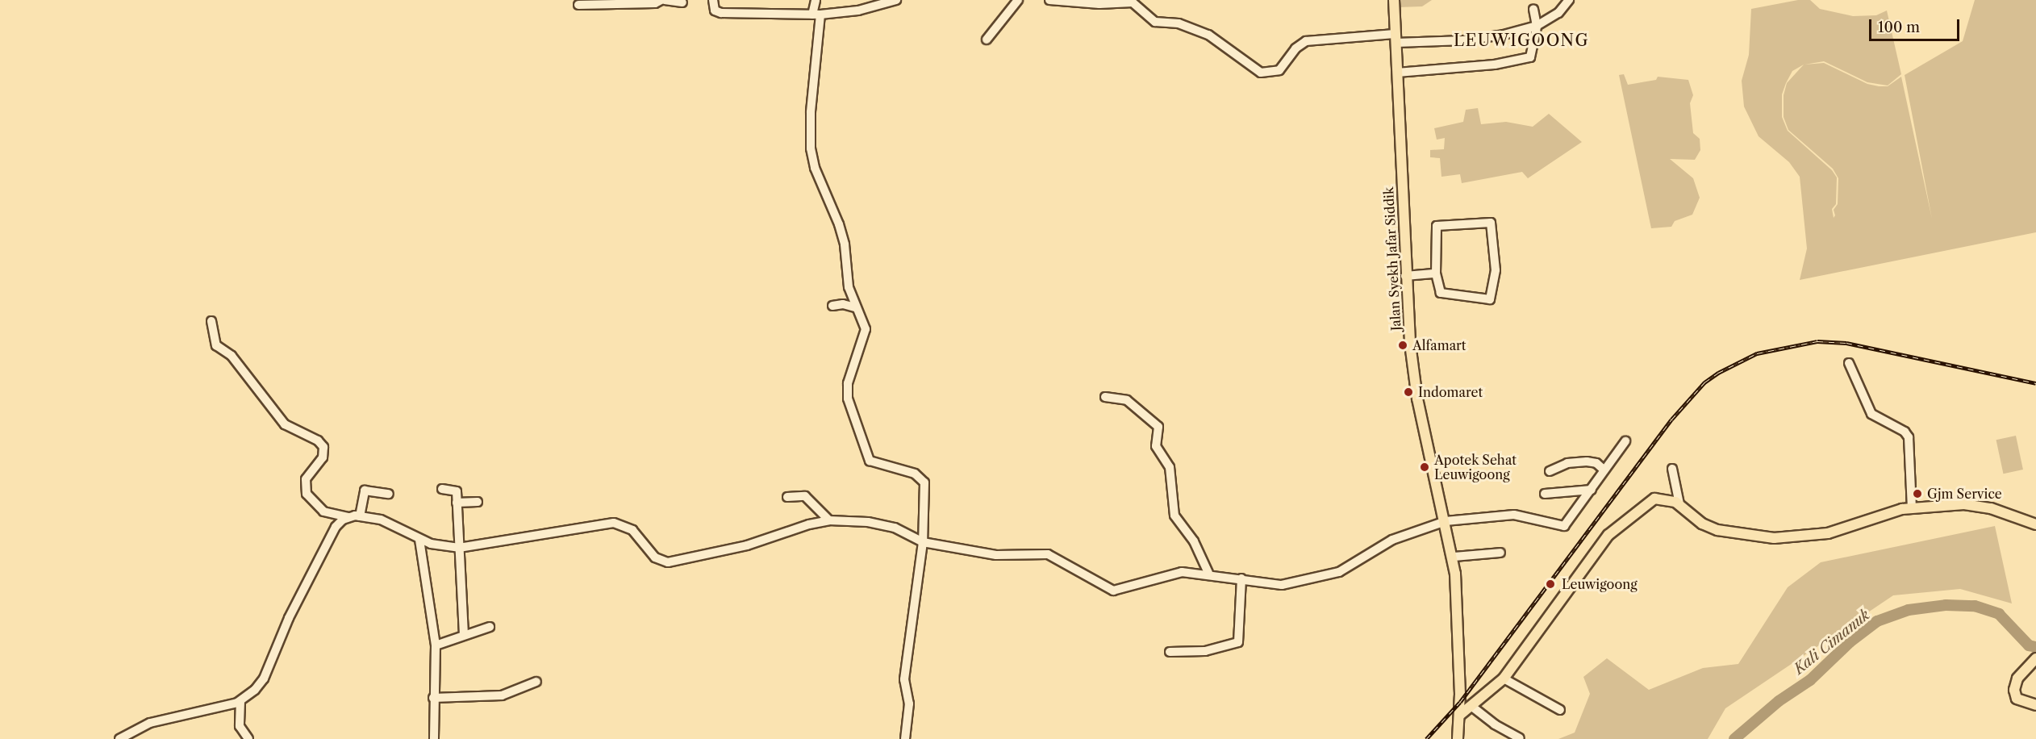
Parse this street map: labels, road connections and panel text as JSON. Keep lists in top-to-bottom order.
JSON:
{
  "streets": {
    "main road": ["Jalan Syekh Jafar Siddik"]
  },
  "districts": ["LEUWIGOONG"],
  "water": ["Kali Cimanuk"],
  "places": [
    "Alfamart",
    "Indomaret",
    "Apotek Sehat Leuwigoong",
    "Gjm Service",
    "Leuwigoong"
  ],
  "scale_bar": "100 m"
}
